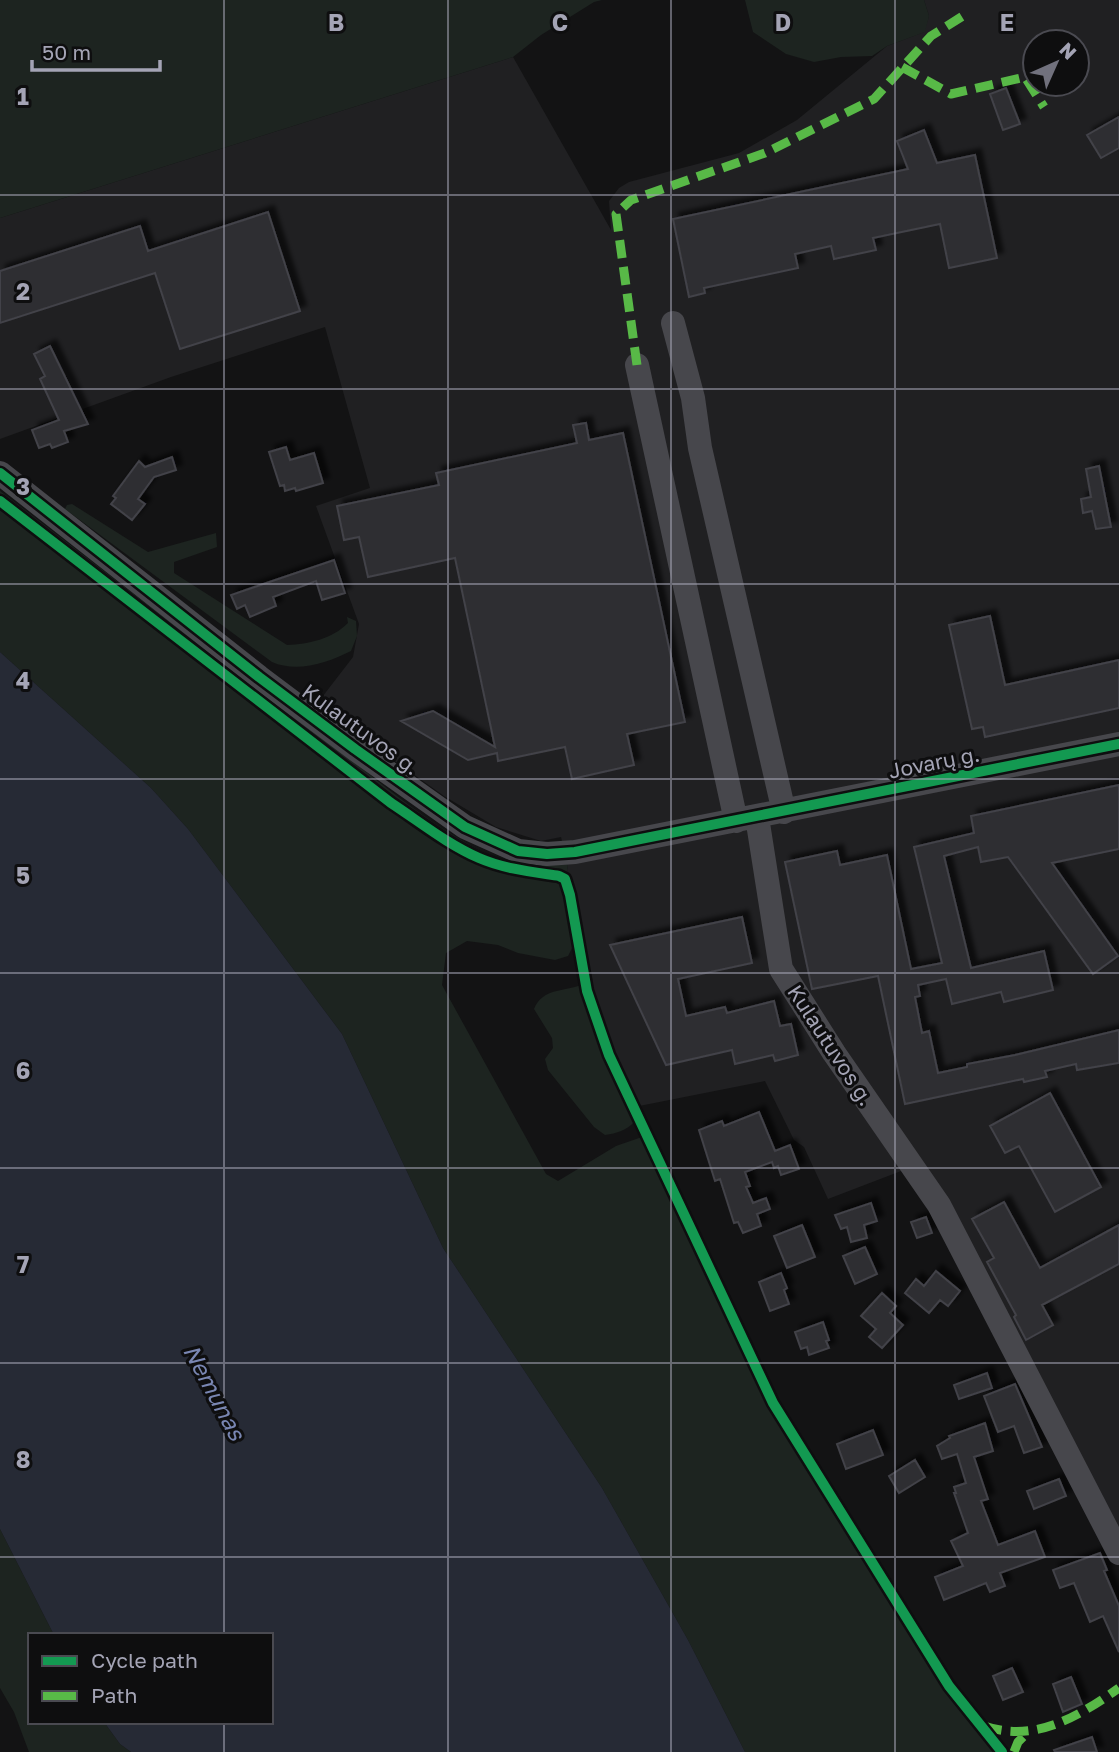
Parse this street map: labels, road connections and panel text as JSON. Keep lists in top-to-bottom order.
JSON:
{
  "streets": {
    "street": ["Kulautuvos g.", "Jovarų g."]
  },
  "crossings": [
    ["Kulautuvos g.", "Jovarų g."]
  ],
  "water": ["Nemunas"],
  "legend": ["Cycle path", "Path"],
  "scale_bar": "50 m",
  "north": "top right",
  "grid": {
    "columns": [
      "B",
      "C",
      "D",
      "E"
    ],
    "rows": [
      "1",
      "2",
      "3",
      "4",
      "5",
      "6",
      "7",
      "8"
    ]
  }
}
